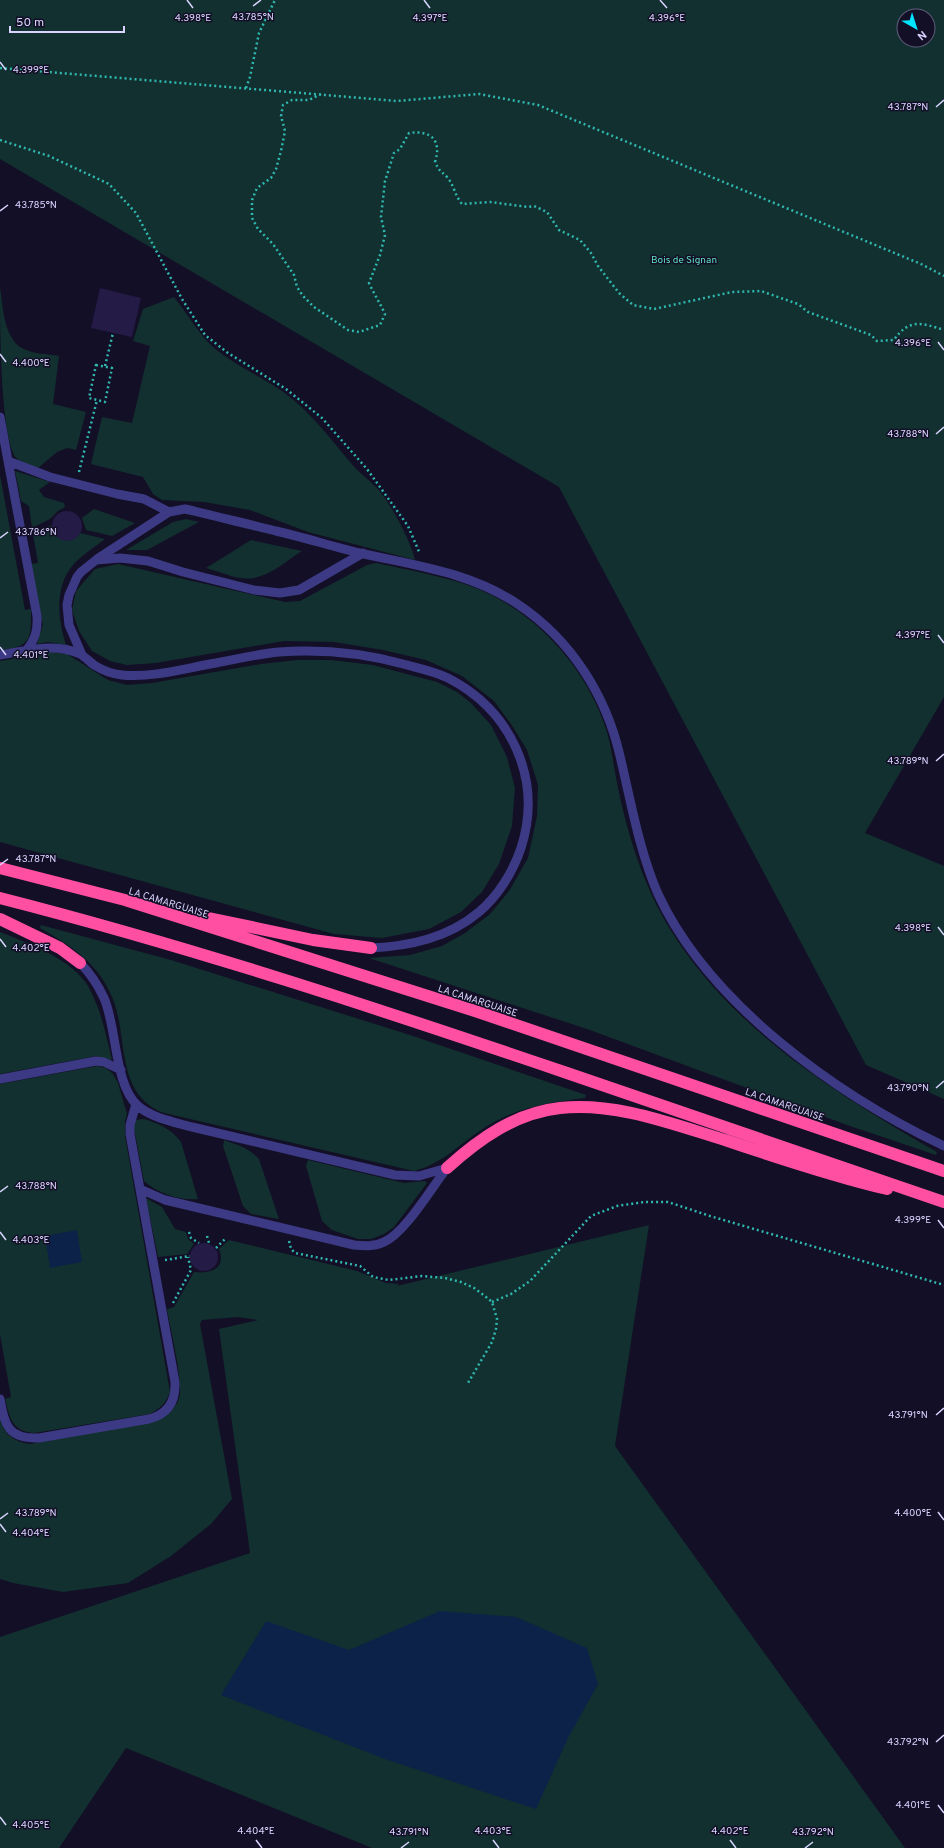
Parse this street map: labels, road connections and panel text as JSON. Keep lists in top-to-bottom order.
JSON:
{
  "streets": {
    "highway": ["LA CAMARGUAISE"]
  },
  "parks": ["Bois de Signan"],
  "scale_bar": "50 m",
  "north": "bottom right",
  "coordinates": [
    "43.785°N",
    "4.398°E",
    "4.397°E",
    "4.396°E",
    "4.399°E",
    "43.787°N",
    "4.400°E",
    "43.788°N",
    "43.786°N",
    "4.401°E",
    "43.789°N",
    "4.402°E",
    "43.790°N",
    "4.403°E",
    "43.791°N",
    "4.404°E",
    "43.792°N",
    "4.405°E"
  ]
}
